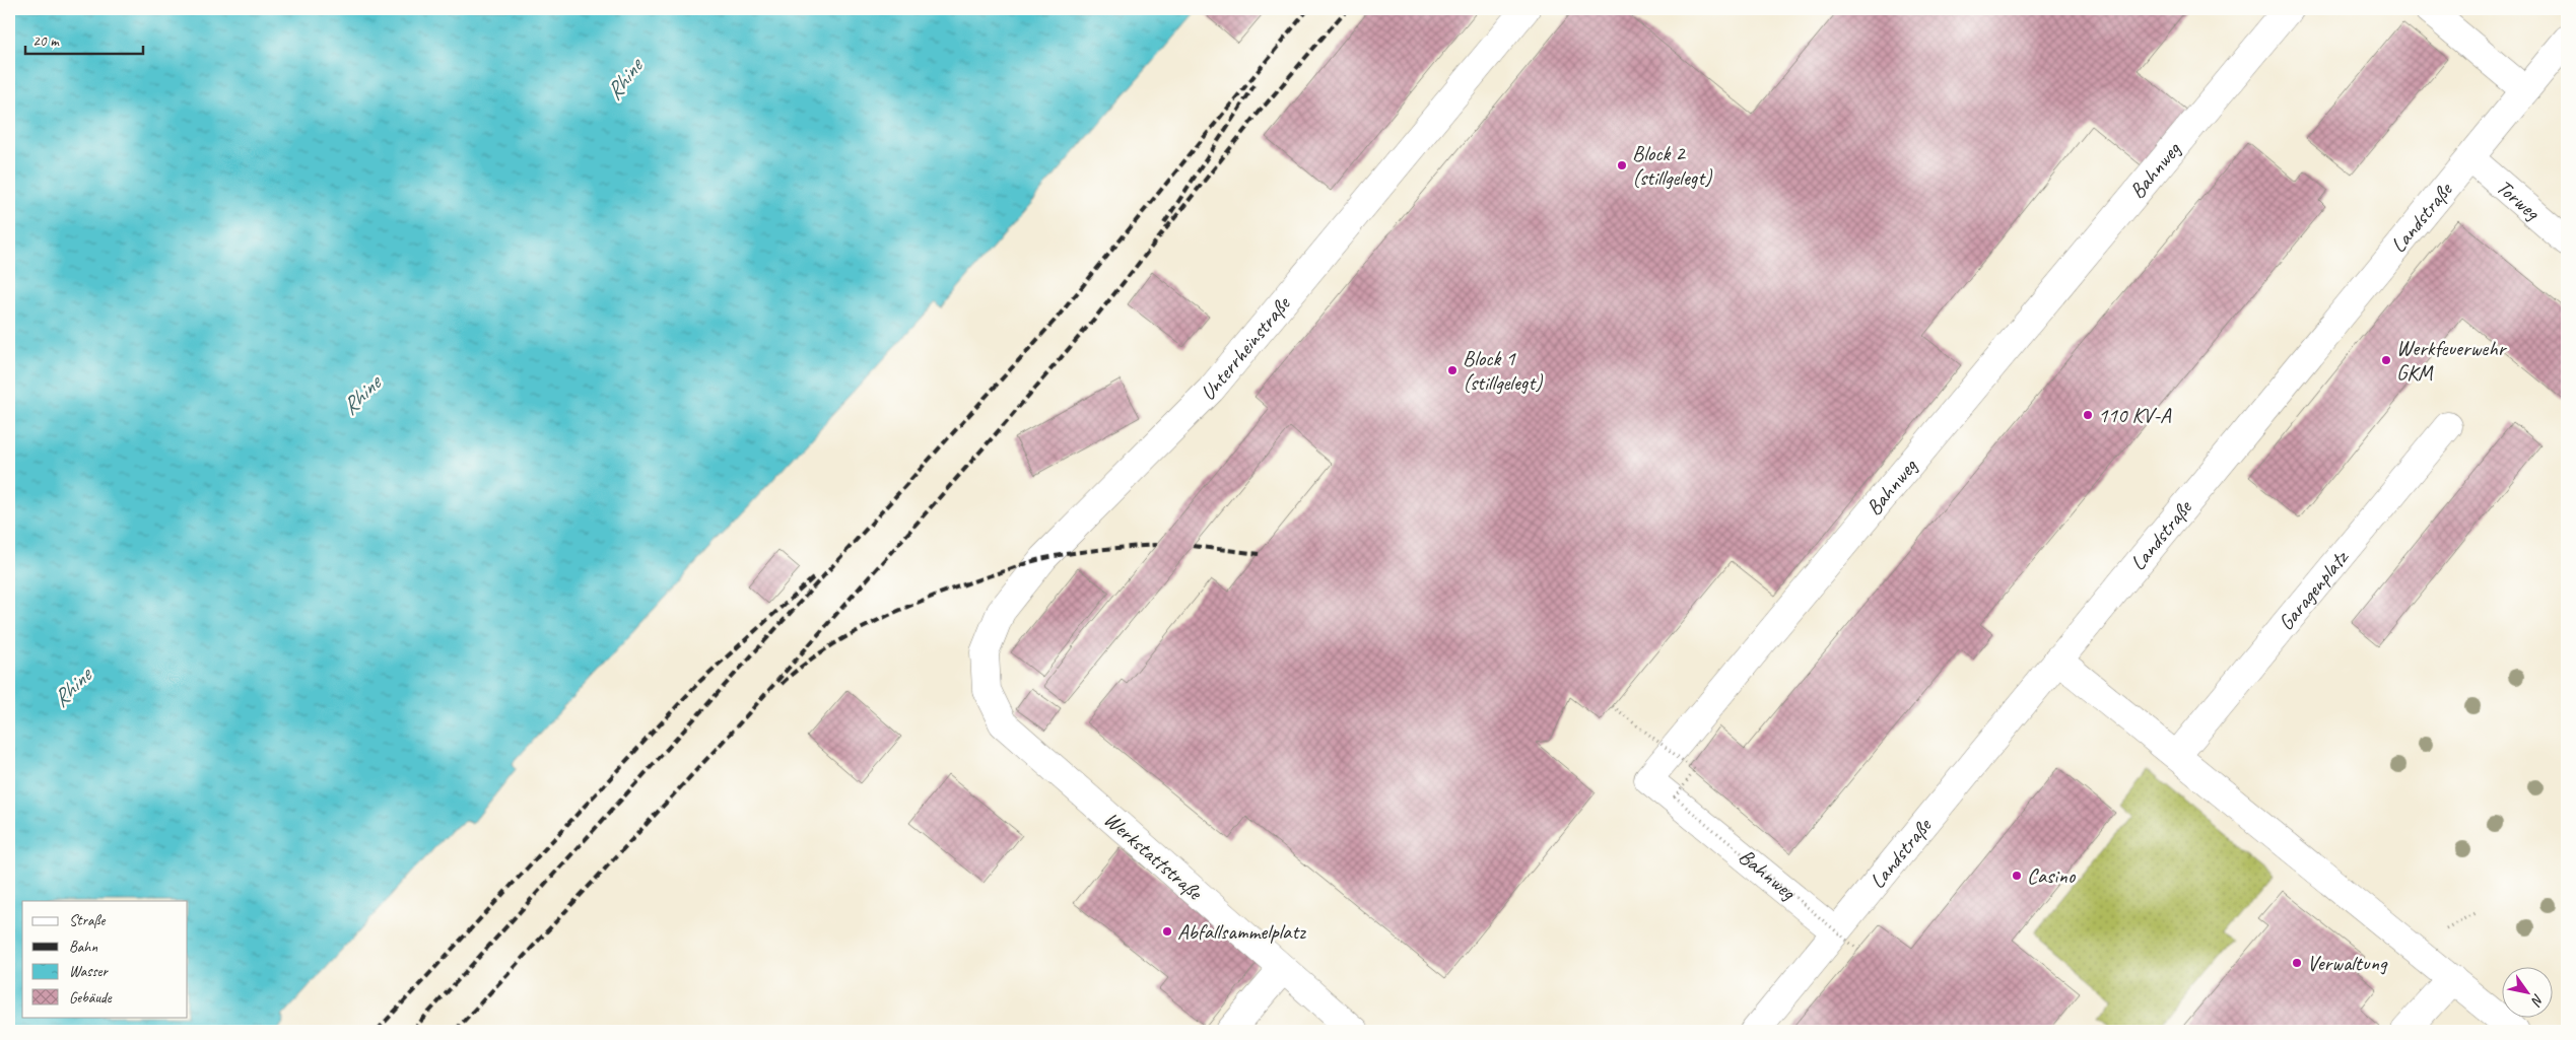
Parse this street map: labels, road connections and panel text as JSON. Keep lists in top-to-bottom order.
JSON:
{
  "streets": {
    "lane": [
      "Bahnweg",
      "Torweg",
      "Landstraße",
      "Unterrheinstraße",
      "Garagenplatz",
      "Werkstattstraße"
    ]
  },
  "crossings": [
    ["Bahnweg", "Landstraße"],
    ["Torweg", "Landstraße"],
    ["Unterrheinstraße", "Werkstattstraße"]
  ],
  "water": ["Rhine"],
  "places": [
    "Block 2 (stillgelegt)",
    "Werkfeuerwehr GKM",
    "Block 1 (stillgelegt)",
    "110 KV-A",
    "Casino",
    "Abfallsammelplatz",
    "Verwaltung"
  ],
  "legend": [
    "Straße",
    "Bahn",
    "Wasser",
    "Gebäude"
  ],
  "scale_bar": "20 m",
  "north": "bottom right"
}
